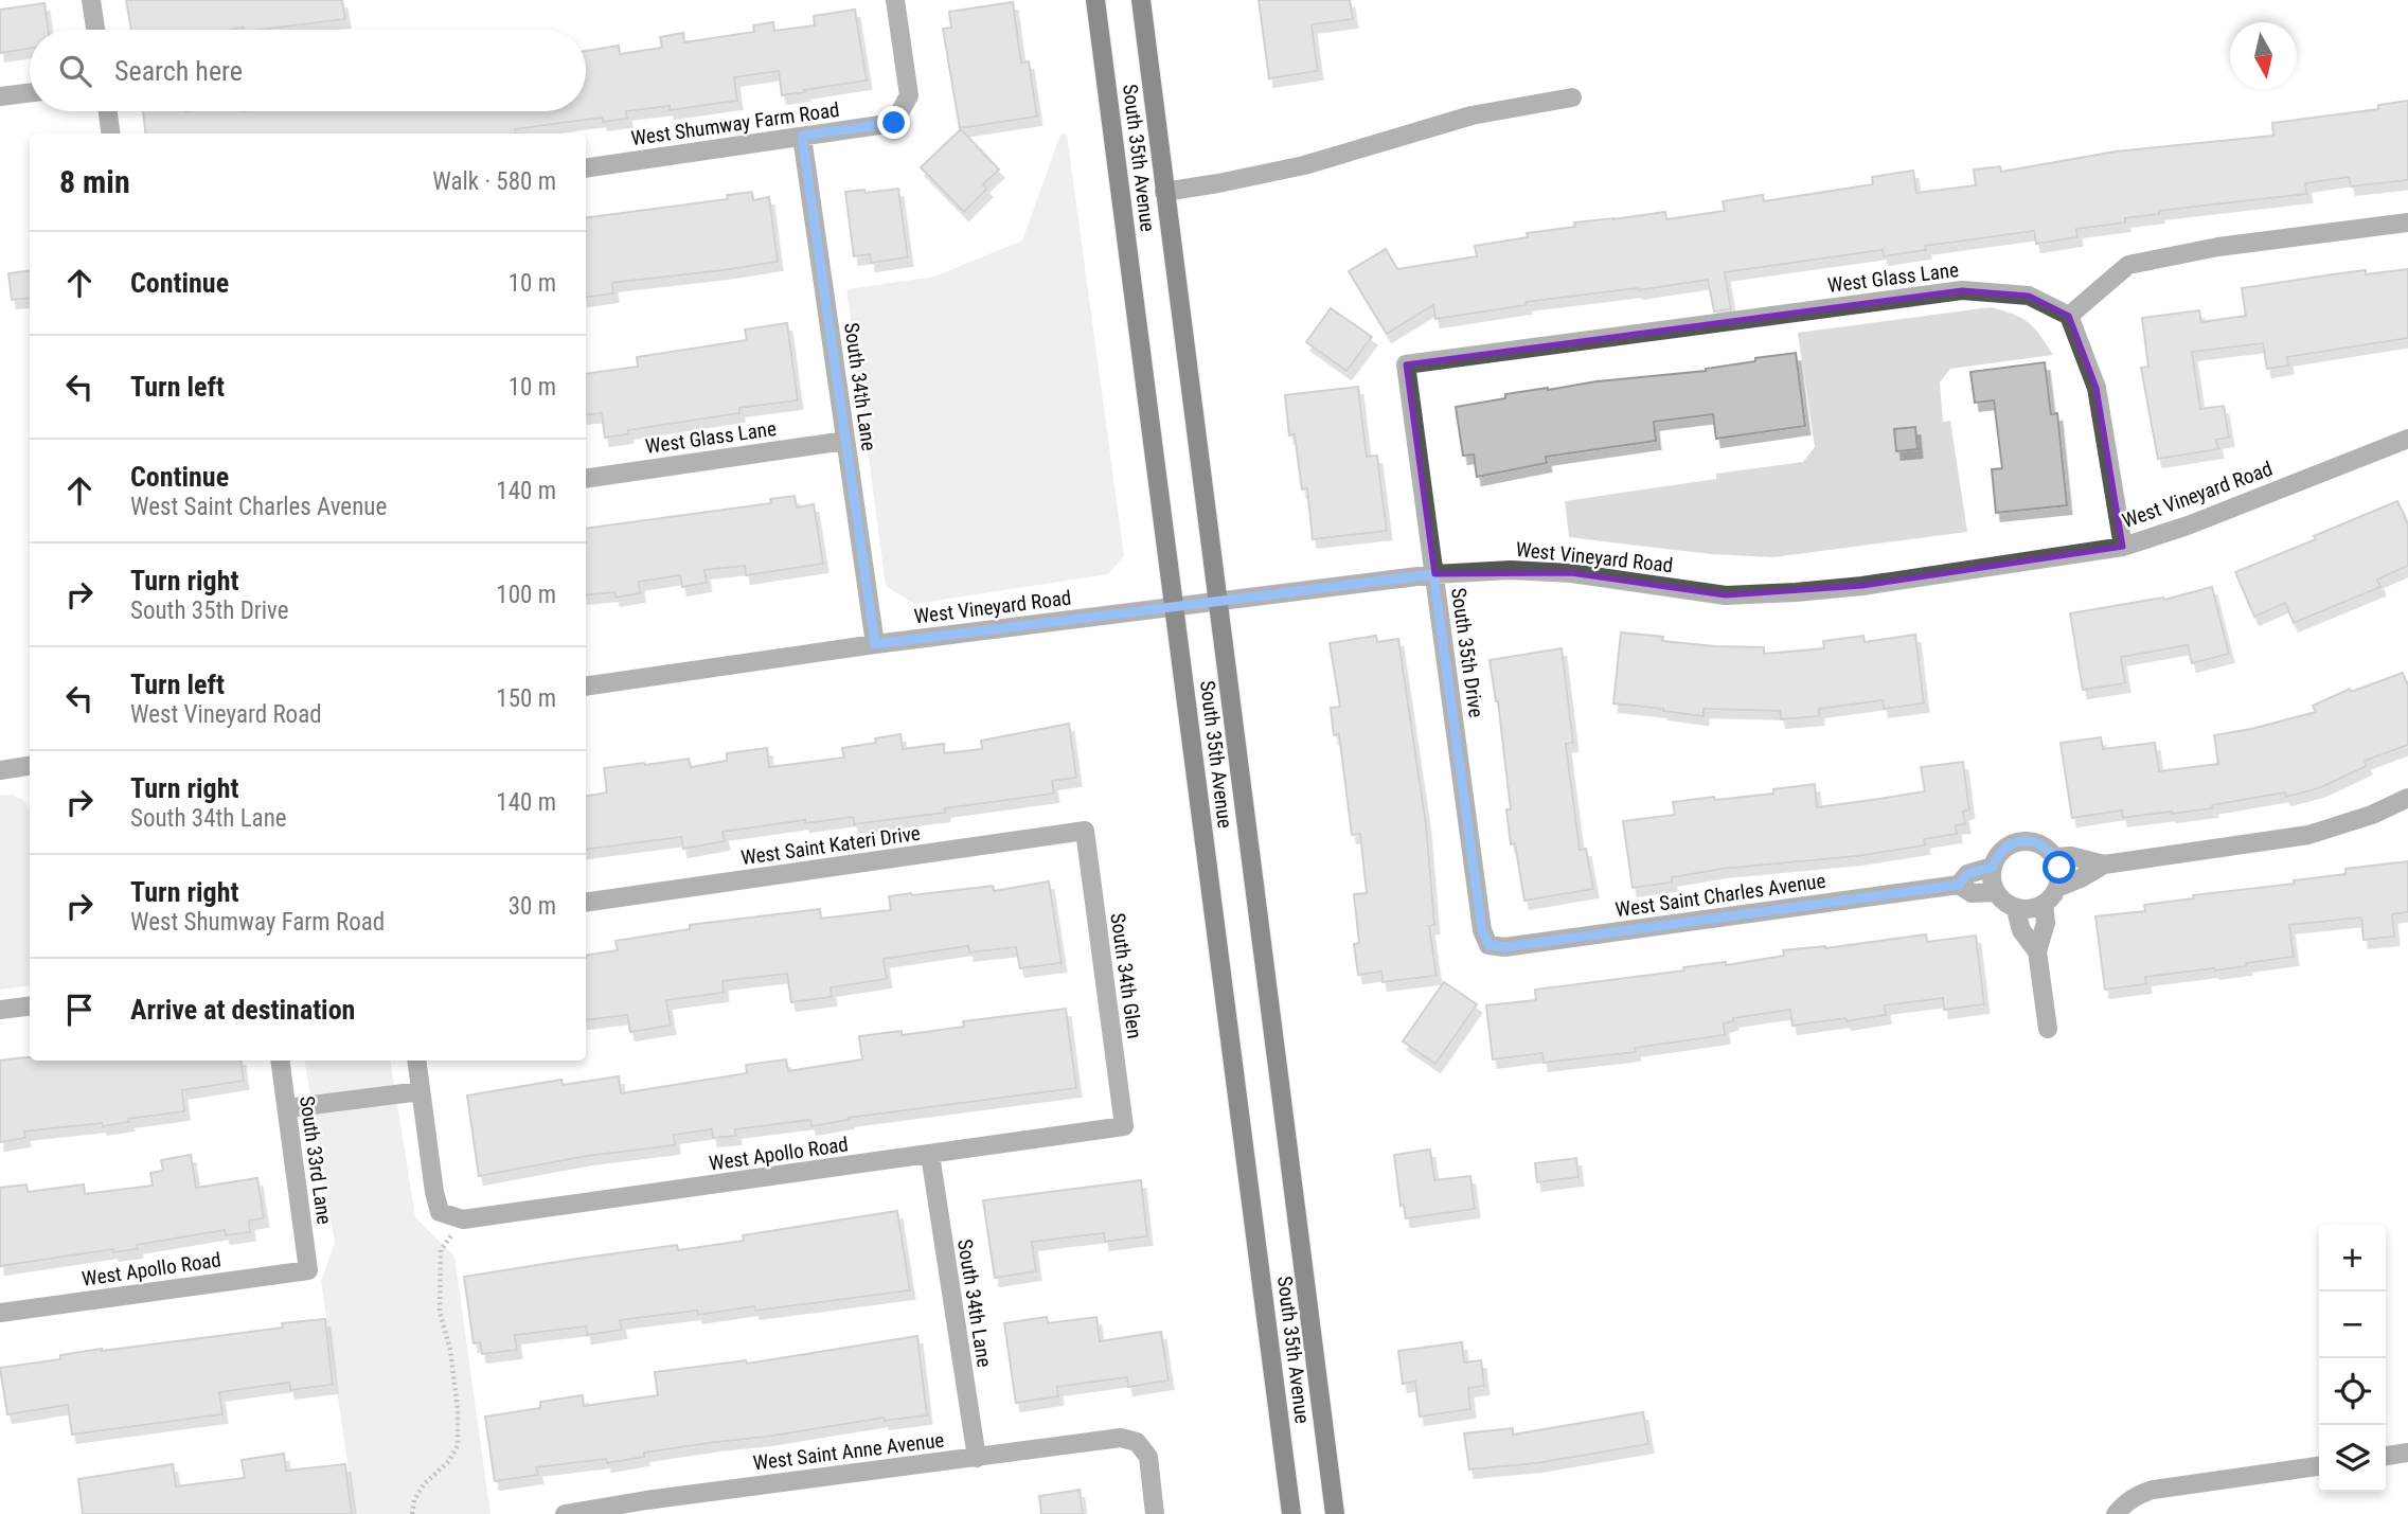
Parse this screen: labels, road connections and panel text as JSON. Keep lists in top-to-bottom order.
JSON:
{
  "streets": {
    "main road": ["South 35th Avenue"],
    "street": [
      "West Shumway Farm Road",
      "West Glass Lane",
      "South 34th Lane",
      "West Vineyard Road",
      "South 35th Drive",
      "West Saint Kateri Drive",
      "West Saint Charles Avenue",
      "South 34th Glen",
      "West Apollo Road",
      "South 33rd Lane",
      "West Saint Anne Avenue"
    ]
  },
  "crossings": [
    ["West Shumway Farm Road", "South 34th Lane"],
    ["South 35th Avenue", "West Vineyard Road"],
    ["West Glass Lane", "South 34th Lane"],
    ["West Glass Lane", "South 35th Drive"],
    ["South 34th Lane", "West Vineyard Road"],
    ["South 34th Lane", "West Apollo Road"],
    ["South 34th Lane", "West Saint Anne Avenue"],
    ["West Vineyard Road", "South 35th Drive"],
    ["South 35th Drive", "West Saint Charles Avenue"],
    ["West Saint Kateri Drive", "South 34th Glen"],
    ["South 34th Glen", "West Apollo Road"],
    ["West Apollo Road", "South 33rd Lane"]
  ],
  "north": "bottom",
  "page": {
    "search": "Search here",
    "heading": ["8 min", "Walk · 580 m"],
    "list": [
      ["Continue", "10 m"],
      ["Turn left", "10 m"],
      ["Continue", "West Saint Charles Avenue", "140 m"],
      ["Turn right", "South 35th Drive", "100 m"],
      ["Turn left", "West Vineyard Road", "150 m"],
      ["Turn right", "South 34th Lane", "140 m"],
      ["Turn right", "West Shumway Farm Road", "30 m"],
      "Arrive at destination"
    ],
    "map_buttons": ["+", "−"]
  }
}
